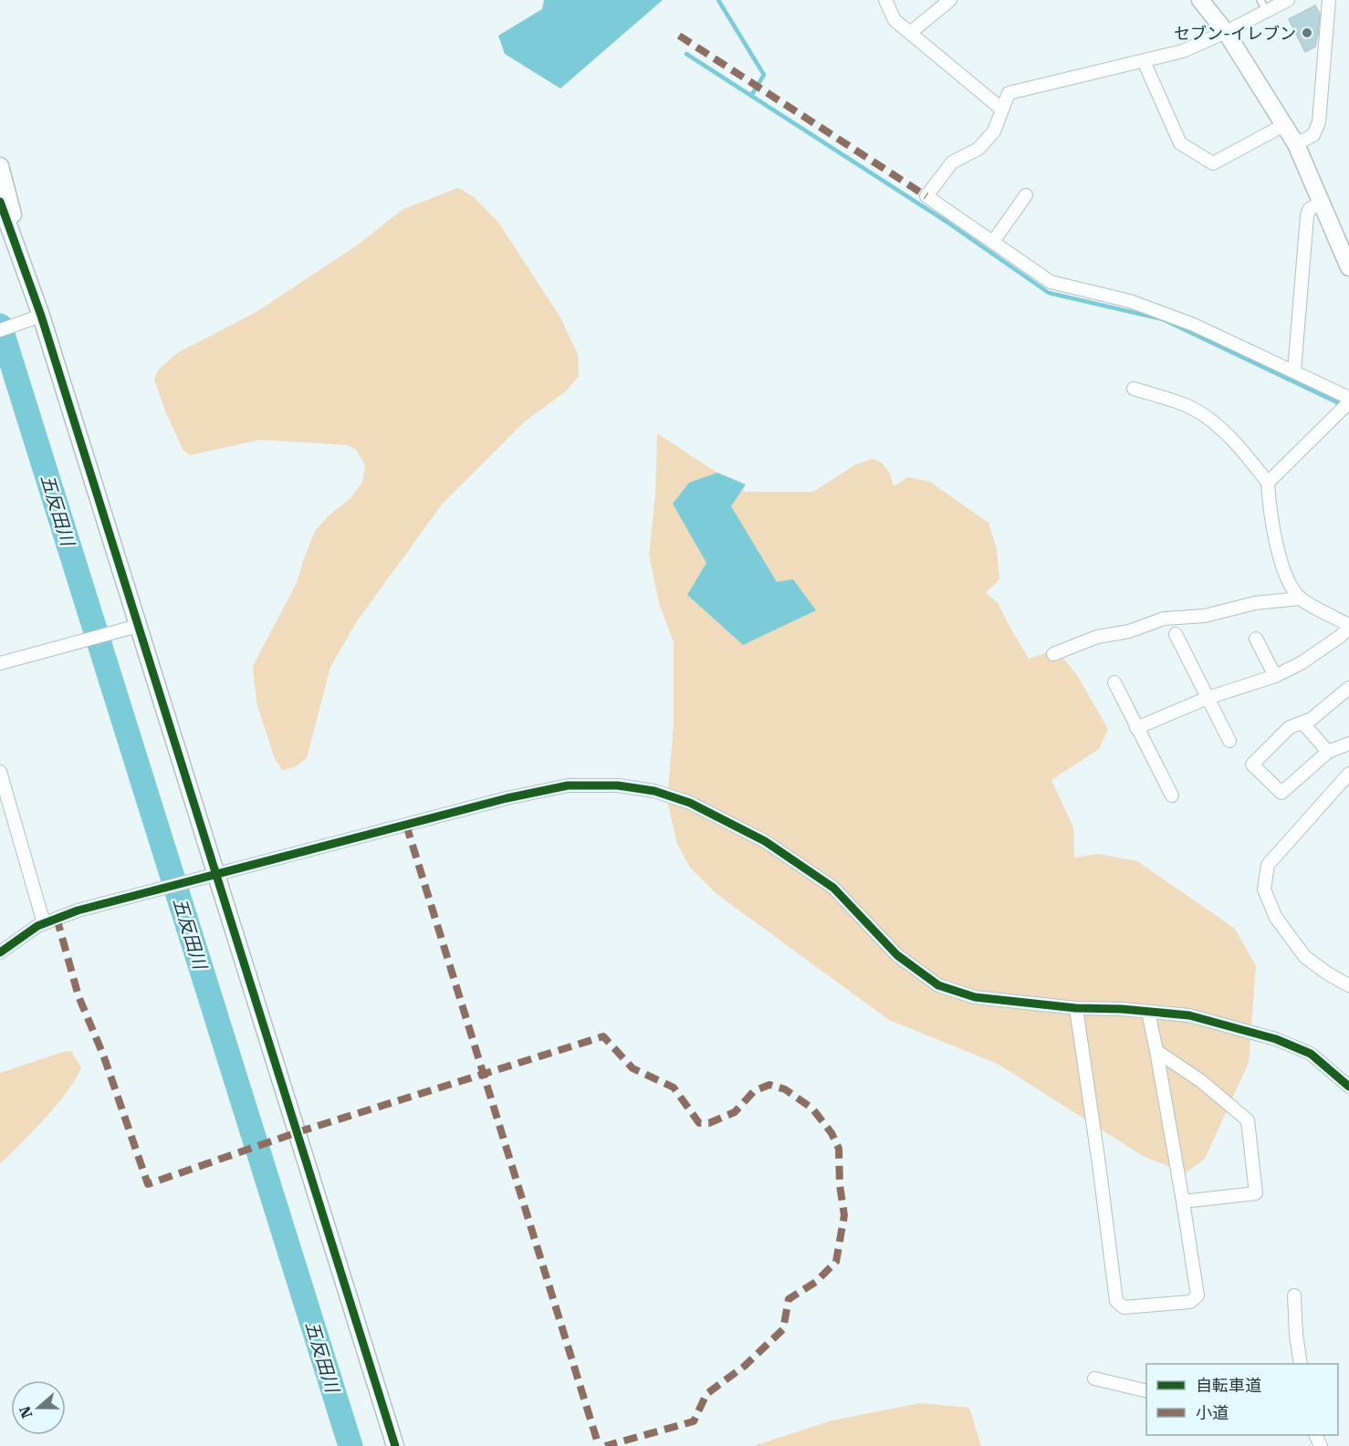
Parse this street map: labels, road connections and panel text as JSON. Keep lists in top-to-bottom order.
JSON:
{
  "water": ["五反田川"],
  "places": ["セブン-イレブン"],
  "legend": ["自転車道", "小道"],
  "north": "left"
}
